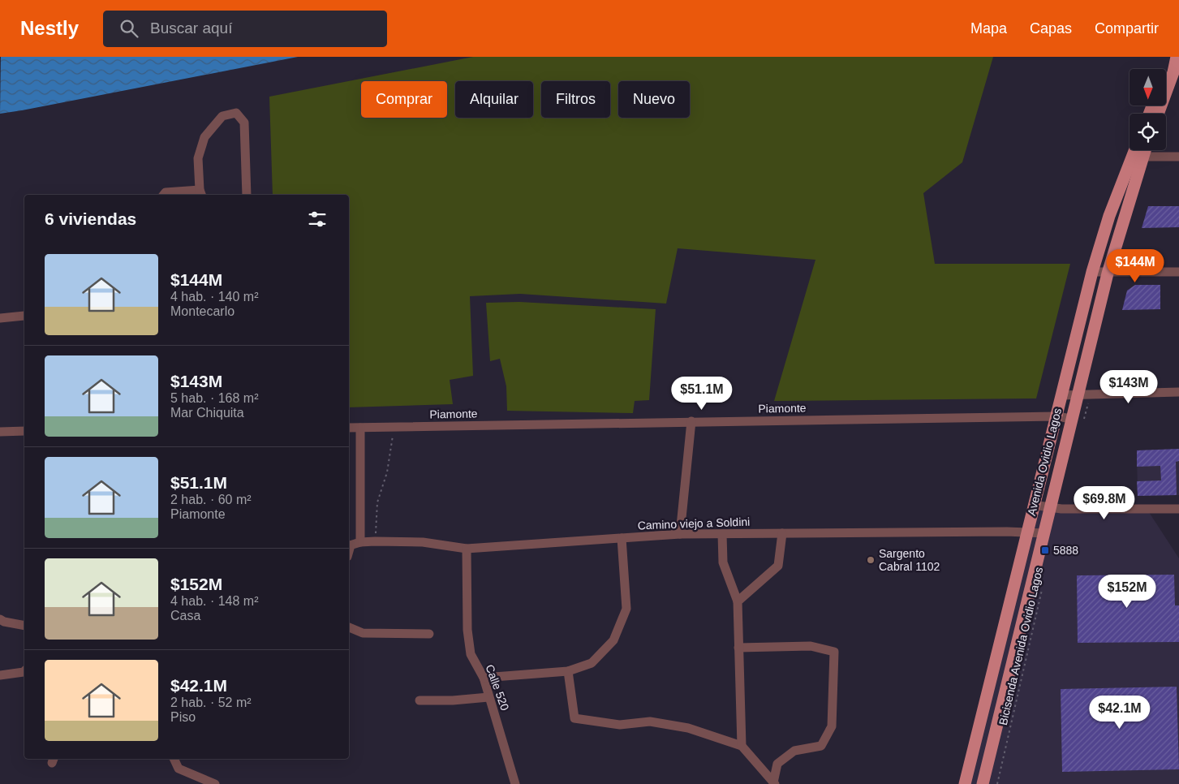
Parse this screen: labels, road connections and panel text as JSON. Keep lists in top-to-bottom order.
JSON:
{
  "streets": {
    "main road": ["Avenida Ovidio Lagos"],
    "street": ["Piamonte", "Camino viejo a Soldini", "Calle 520"],
    "path": ["Bicisenda Avenida Ovidio Lagos"]
  },
  "crossings": [
    ["Piamonte", "Avenida Ovidio Lagos"],
    ["Avenida Ovidio Lagos", "Camino viejo a Soldini"],
    ["Camino viejo a Soldini", "Calle 520"]
  ],
  "places": {
    "transit": ["5888"],
    "other": ["Sargento Cabral 1102"]
  },
  "north": "bottom",
  "page": {
    "header": "Nestly",
    "search": "Buscar aquí",
    "nav": ["Mapa", "Capas", "Compartir"],
    "chip": [
      "Comprar",
      "Alquilar",
      "Filtros",
      "Nuevo"
    ],
    "heading": "6 viviendas",
    "list": [
      {
        "name": "$144M",
        "note": "4 hab. · 140 m² · Montecarlo"
      },
      {
        "name": "$143M",
        "note": "5 hab. · 168 m² · Mar Chiquita"
      },
      {
        "name": "$51.1M",
        "note": "2 hab. · 60 m² · Piamonte"
      },
      {
        "name": "$152M",
        "note": "4 hab. · 148 m² · Casa"
      },
      {
        "name": "$42.1M",
        "note": "2 hab. · 52 m² · Piso"
      }
    ],
    "price": [
      "$144M",
      "$143M",
      "$51.1M",
      "$69.8M",
      "$152M",
      "$42.1M"
    ]
  }
}
